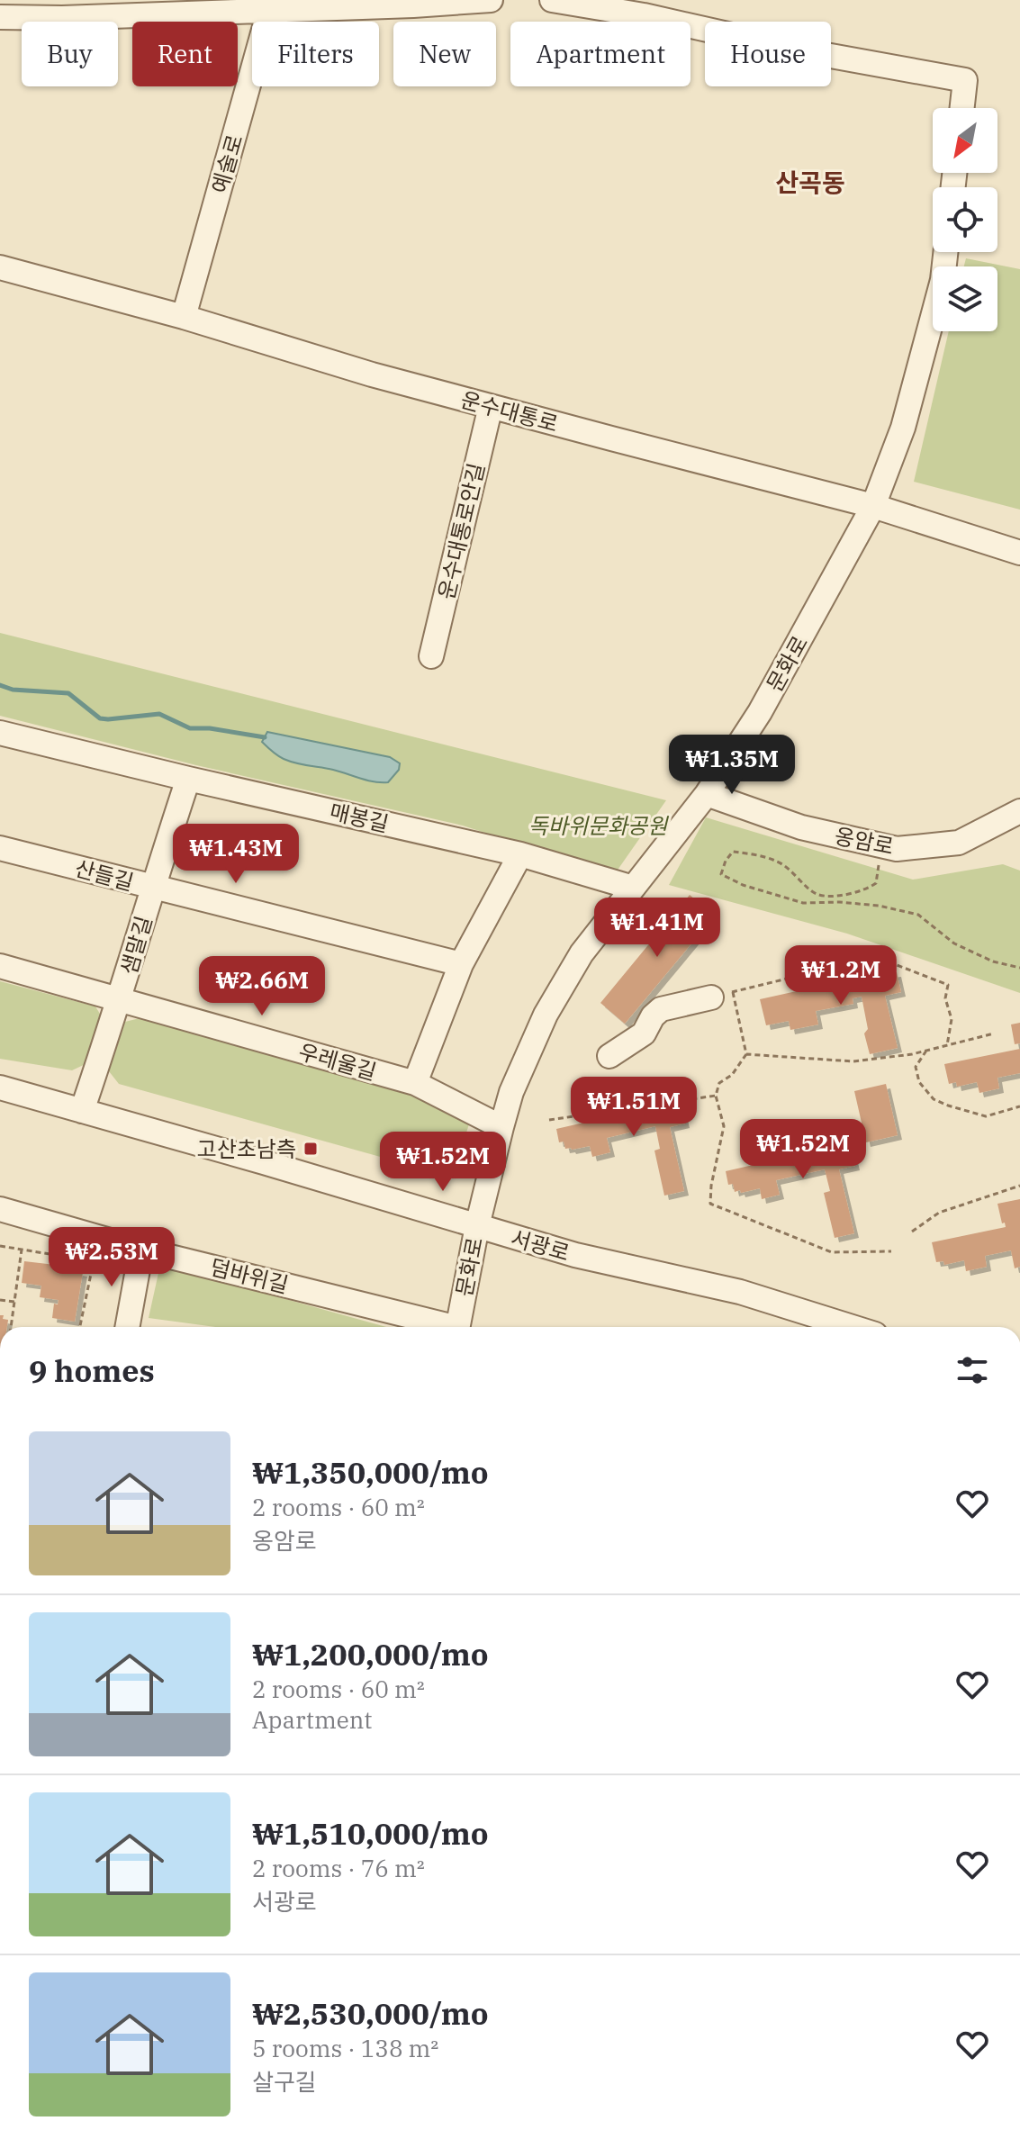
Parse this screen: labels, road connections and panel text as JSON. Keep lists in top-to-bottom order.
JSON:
{
  "streets": {
    "street": [
      "예술로",
      "운수대통로",
      "운수대통로안길",
      "문화로",
      "매봉길",
      "옹암로",
      "산들길",
      "샘말길",
      "우레울길",
      "서광로",
      "덤바위길"
    ]
  },
  "crossings": [
    ["예술로", "운수대통로"],
    ["운수대통로", "운수대통로안길"],
    ["운수대통로", "문화로"],
    ["문화로", "매봉길"],
    ["문화로", "옹암로"],
    ["문화로", "우레울길"],
    ["문화로", "서광로"],
    ["매봉길", "샘말길"],
    ["산들길", "샘말길"],
    ["샘말길", "우레울길"],
    ["샘말길", "서광로"]
  ],
  "districts": ["산곡동"],
  "parks": ["독바위문화공원"],
  "places": {
    "transit": ["고산초남측"]
  },
  "north": "bottom left",
  "page": {
    "chip": [
      "Buy",
      "Rent",
      "Filters",
      "New",
      "Apartment",
      "House"
    ],
    "price": [
      "₩1.35M",
      "₩1.43M",
      "₩1.41M",
      "₩1.2M",
      "₩2.66M",
      "₩1.51M",
      "₩1.52M",
      "₩1.52M",
      "₩2.53M"
    ],
    "heading": "9 homes",
    "list": [
      {
        "name": "₩1,350,000/mo",
        "note": "2 rooms · 60 m² · 옹암로"
      },
      {
        "name": "₩1,200,000/mo",
        "note": "2 rooms · 60 m² · Apartment"
      },
      {
        "name": "₩1,510,000/mo",
        "note": "2 rooms · 76 m² · 서광로"
      },
      {
        "name": "₩2,530,000/mo",
        "note": "5 rooms · 138 m² · 살구길"
      }
    ]
  }
}
